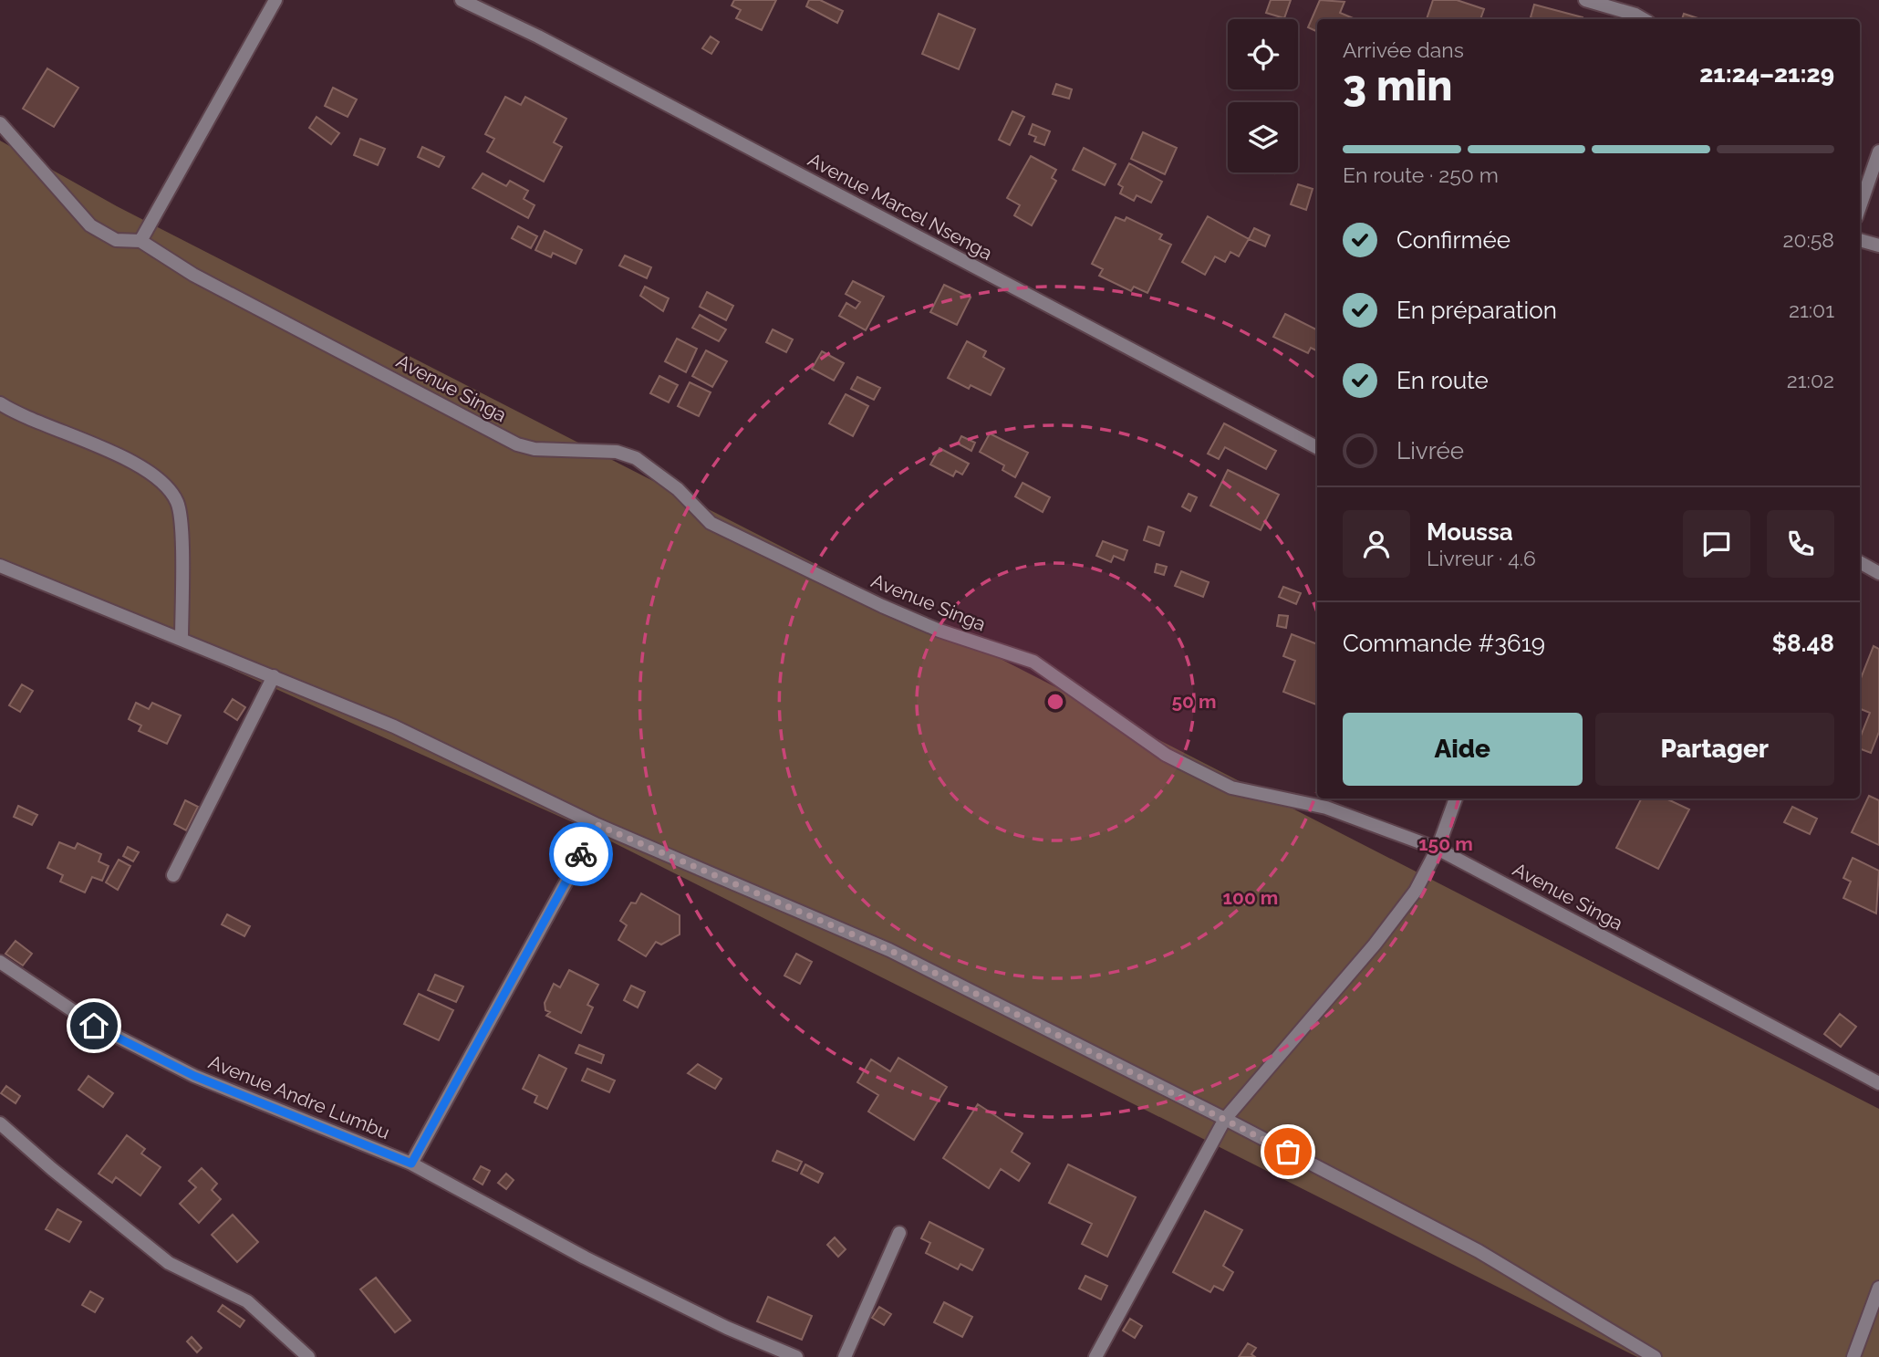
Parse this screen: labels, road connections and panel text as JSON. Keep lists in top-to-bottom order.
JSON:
{
  "streets": {
    "street": ["Avenue Marcel Nsenga", "Avenue Singa", "Avenue Andre Lumbu"]
  },
  "page": {
    "heading": ["3 min", "Arrivée dans", "21:24–21:29"],
    "panel": [
      "Moussa",
      "Livreur · 4.6",
      "Commande #3619",
      "$8.48"
    ],
    "bar": "En route · 250 m",
    "list": [
      ["Confirmée", "20:58"],
      ["En préparation", "21:01"],
      ["En route", "21:02"],
      "Livrée"
    ],
    "buttons": ["Aide", "Partager"]
  },
  "rings": ["50 m", "150 m", "100 m"]
}
